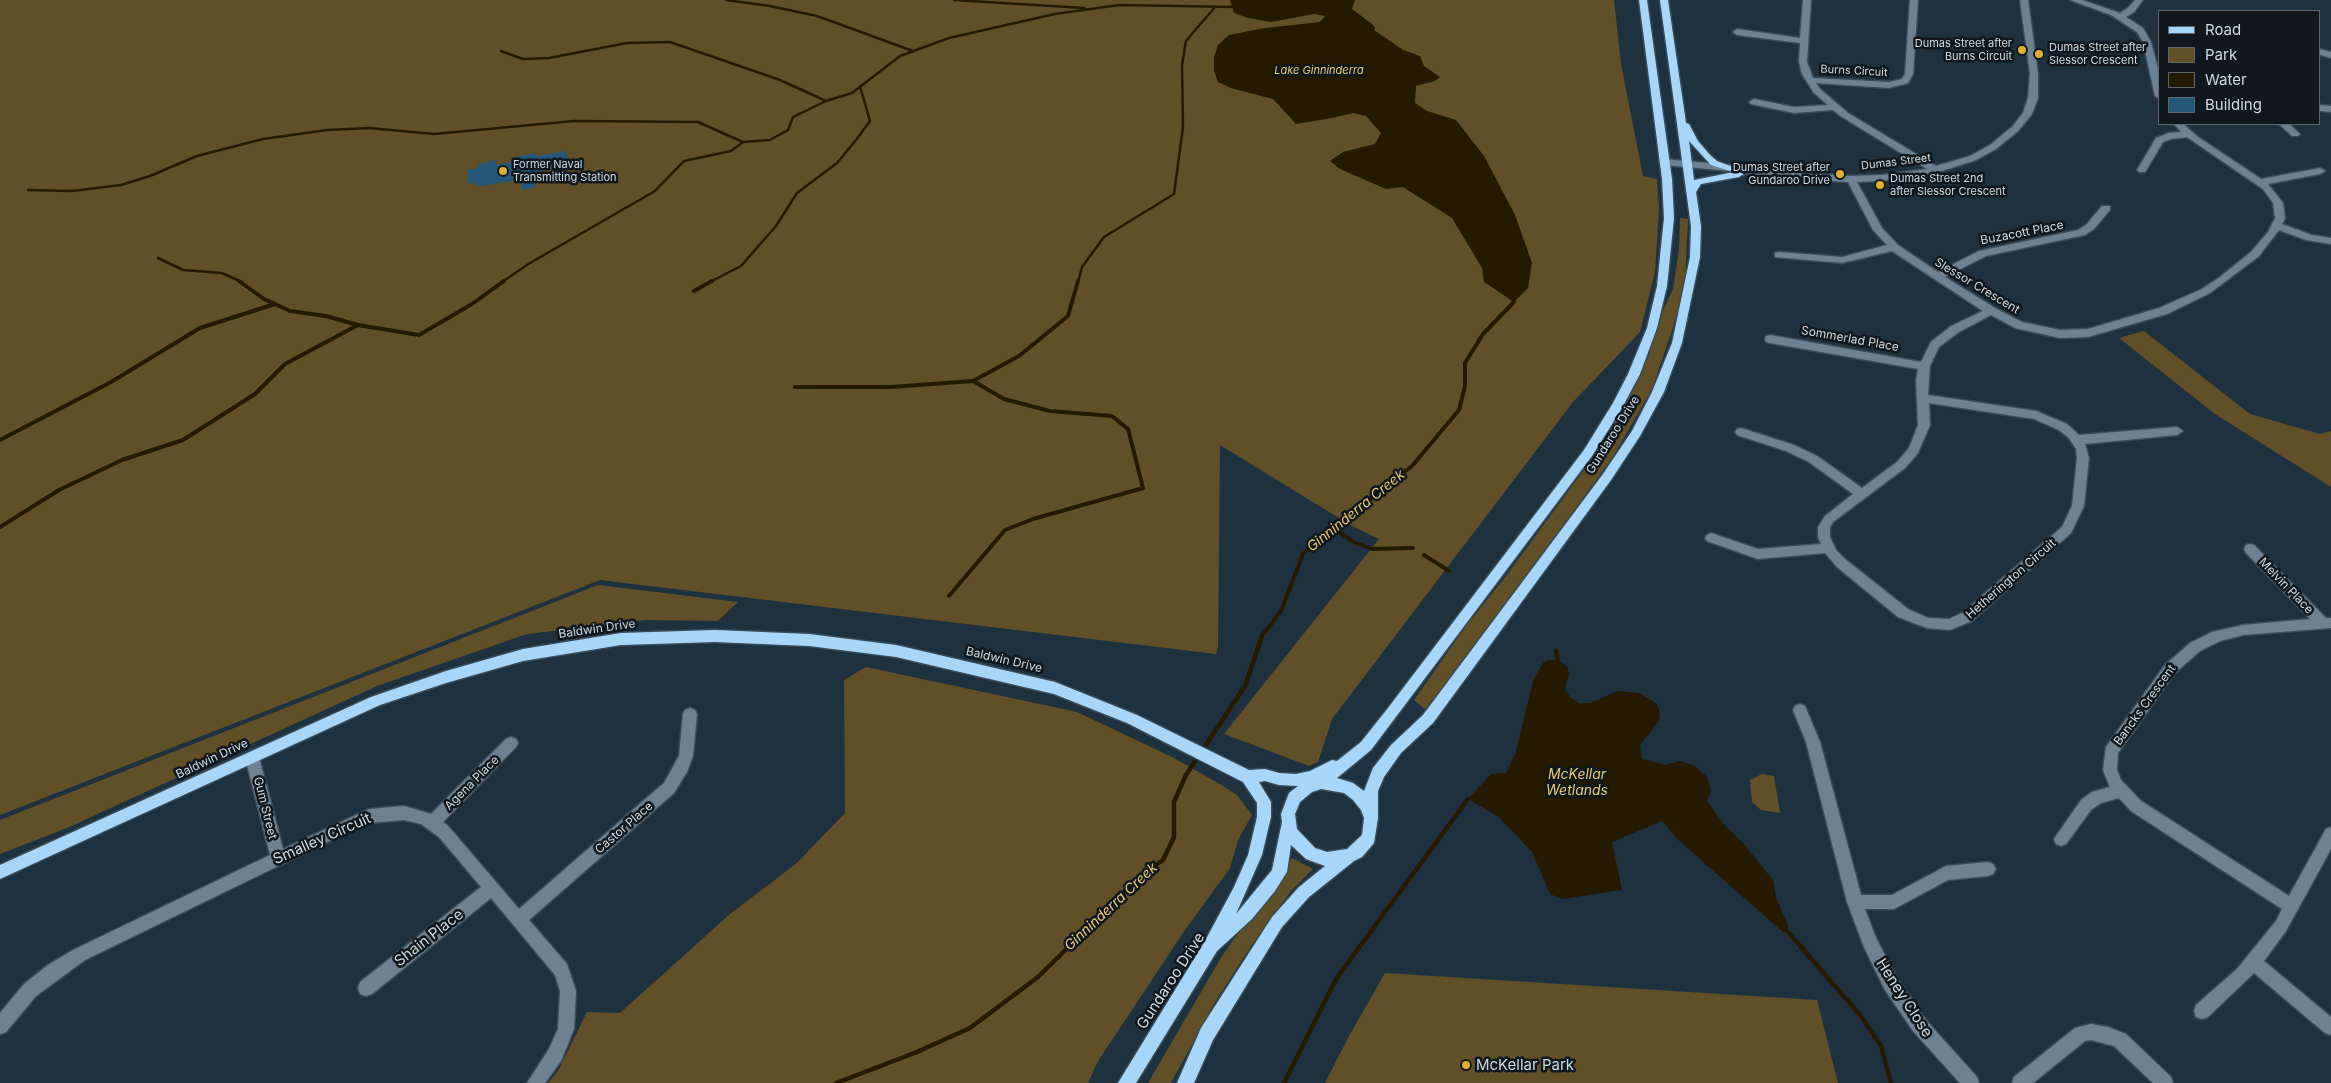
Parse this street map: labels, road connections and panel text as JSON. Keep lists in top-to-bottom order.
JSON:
{
  "streets": {
    "main road": ["Gundaroo Drive", "Baldwin Drive"],
    "street": [
      "Burns Circuit",
      "Dumas Street",
      "Buzacott Place",
      "Slessor Crescent",
      "Sommerlad Place",
      "Hetherington Circuit",
      "Melvin Place",
      "Bancks Crescent",
      "Agena Place",
      "Gum Street",
      "Castor Place",
      "Smalley Circuit",
      "Shain Place",
      "Heney Close"
    ]
  },
  "crossings": [
    ["Burns Circuit", "Dumas Street"],
    ["Dumas Street", "Slessor Crescent"],
    ["Dumas Street", "Gundaroo Drive"],
    ["Buzacott Place", "Slessor Crescent"],
    ["Gundaroo Drive", "Baldwin Drive"],
    ["Melvin Place", "Bancks Crescent"],
    ["Baldwin Drive", "Gum Street"],
    ["Agena Place", "Smalley Circuit"],
    ["Gum Street", "Smalley Circuit"],
    ["Castor Place", "Smalley Circuit"],
    ["Smalley Circuit", "Shain Place"]
  ],
  "water": ["Lake Ginninderra", "Ginninderra Creek", "McKellar Wetlands"],
  "places": [
    "Dumas Street after Burns Circuit",
    "Dumas Street after Slessor Crescent",
    "Former Naval Transmitting Station",
    "Dumas Street after Gundaroo Drive",
    "Dumas Street 2nd after Slessor Crescent",
    "McKellar Park"
  ],
  "legend": [
    "Road",
    "Park",
    "Water",
    "Building"
  ]
}
